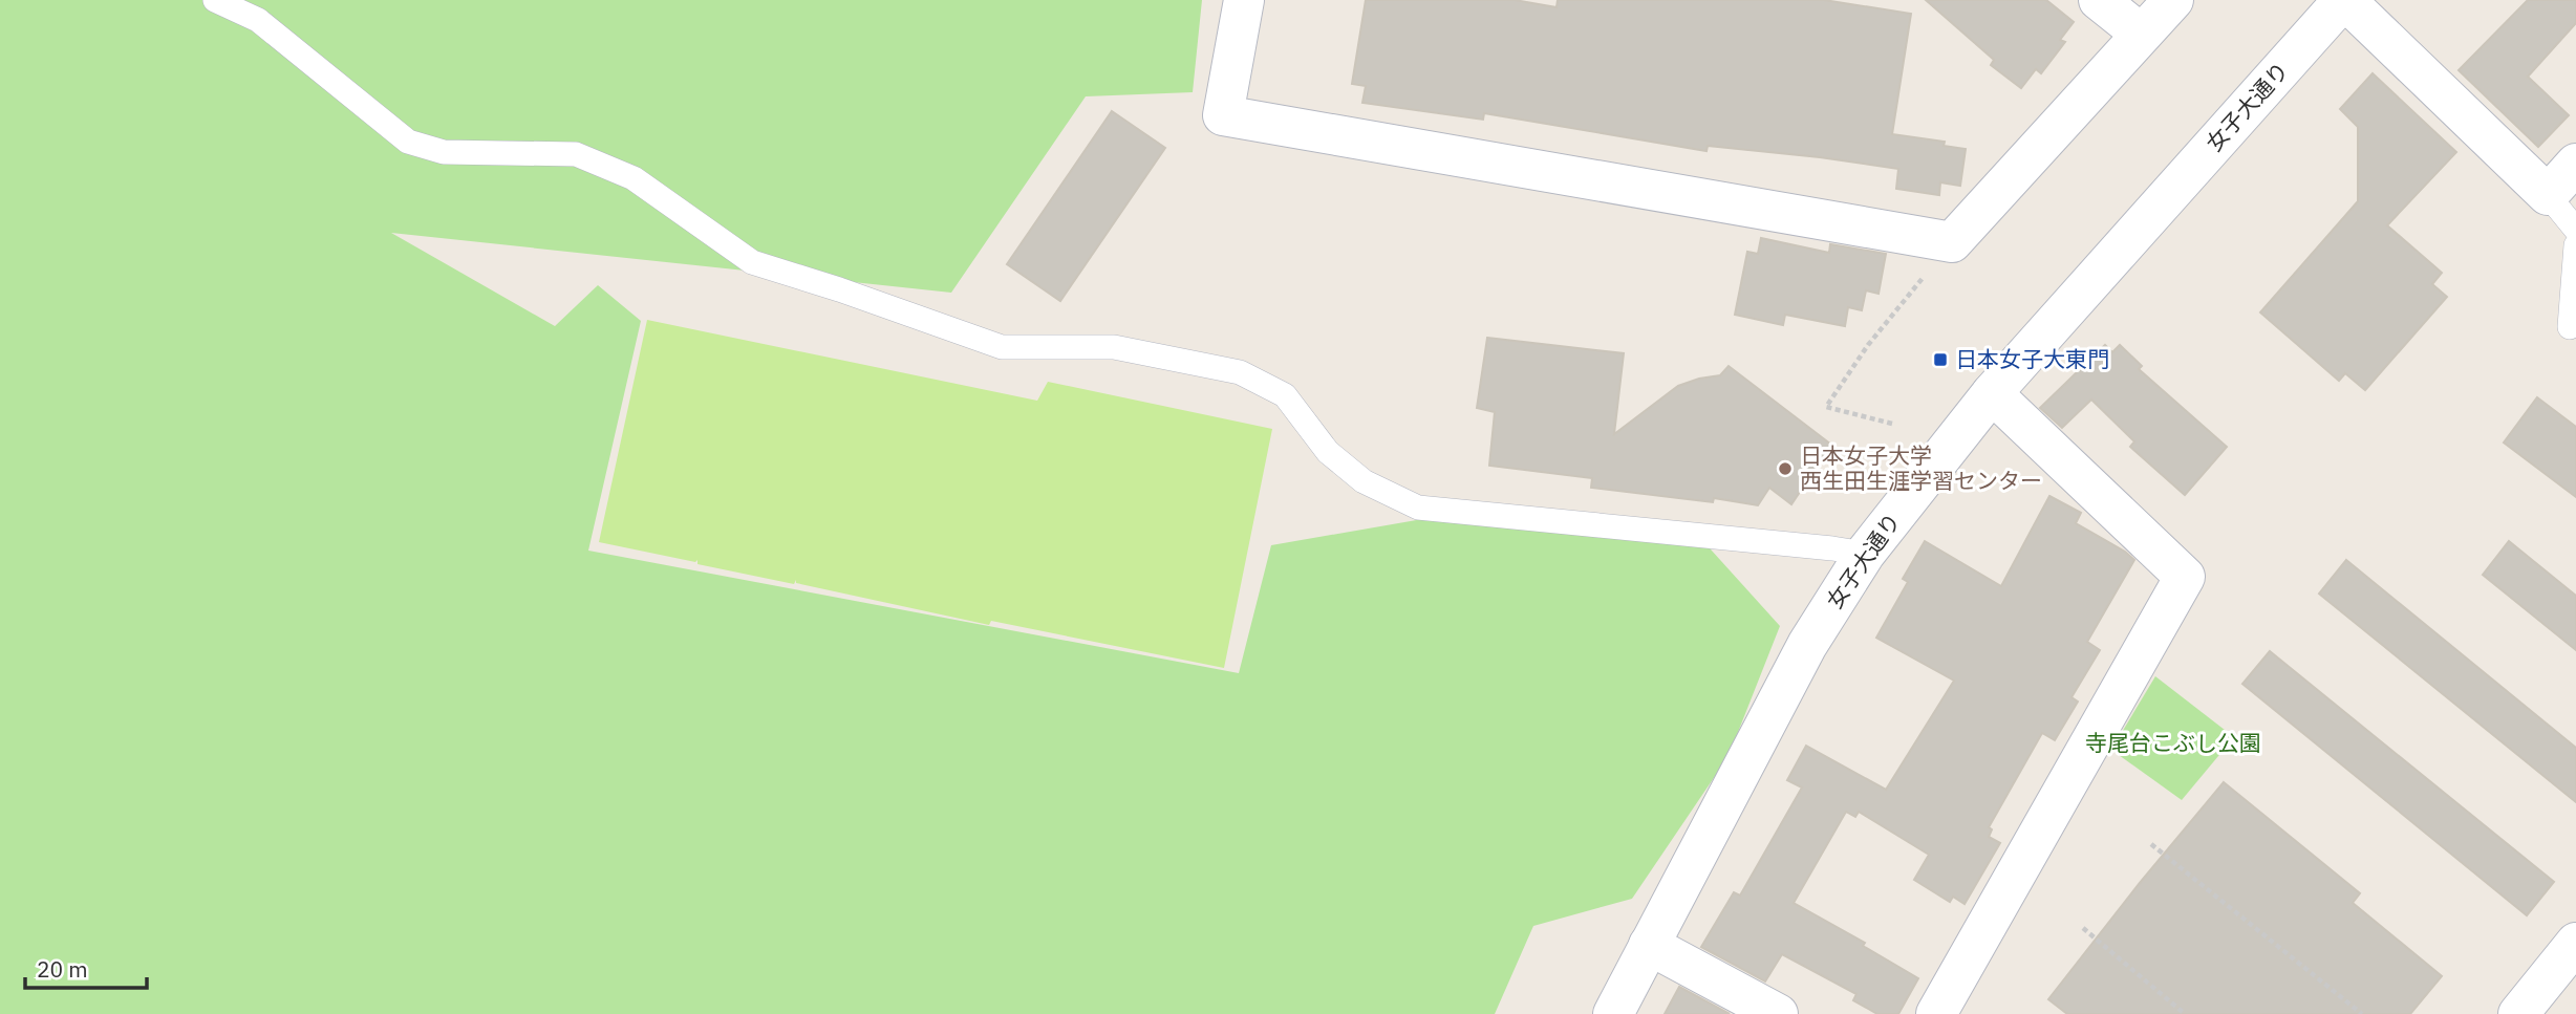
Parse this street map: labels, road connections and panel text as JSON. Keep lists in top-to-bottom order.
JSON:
{
  "streets": {
    "street": ["女子大通り"]
  },
  "parks": ["寺尾台こぶし公園"],
  "places": {
    "transit": ["日本女子大東門"],
    "other": ["日本女子大学 西生田生涯学習センター"]
  },
  "scale_bar": "20 m"
}
